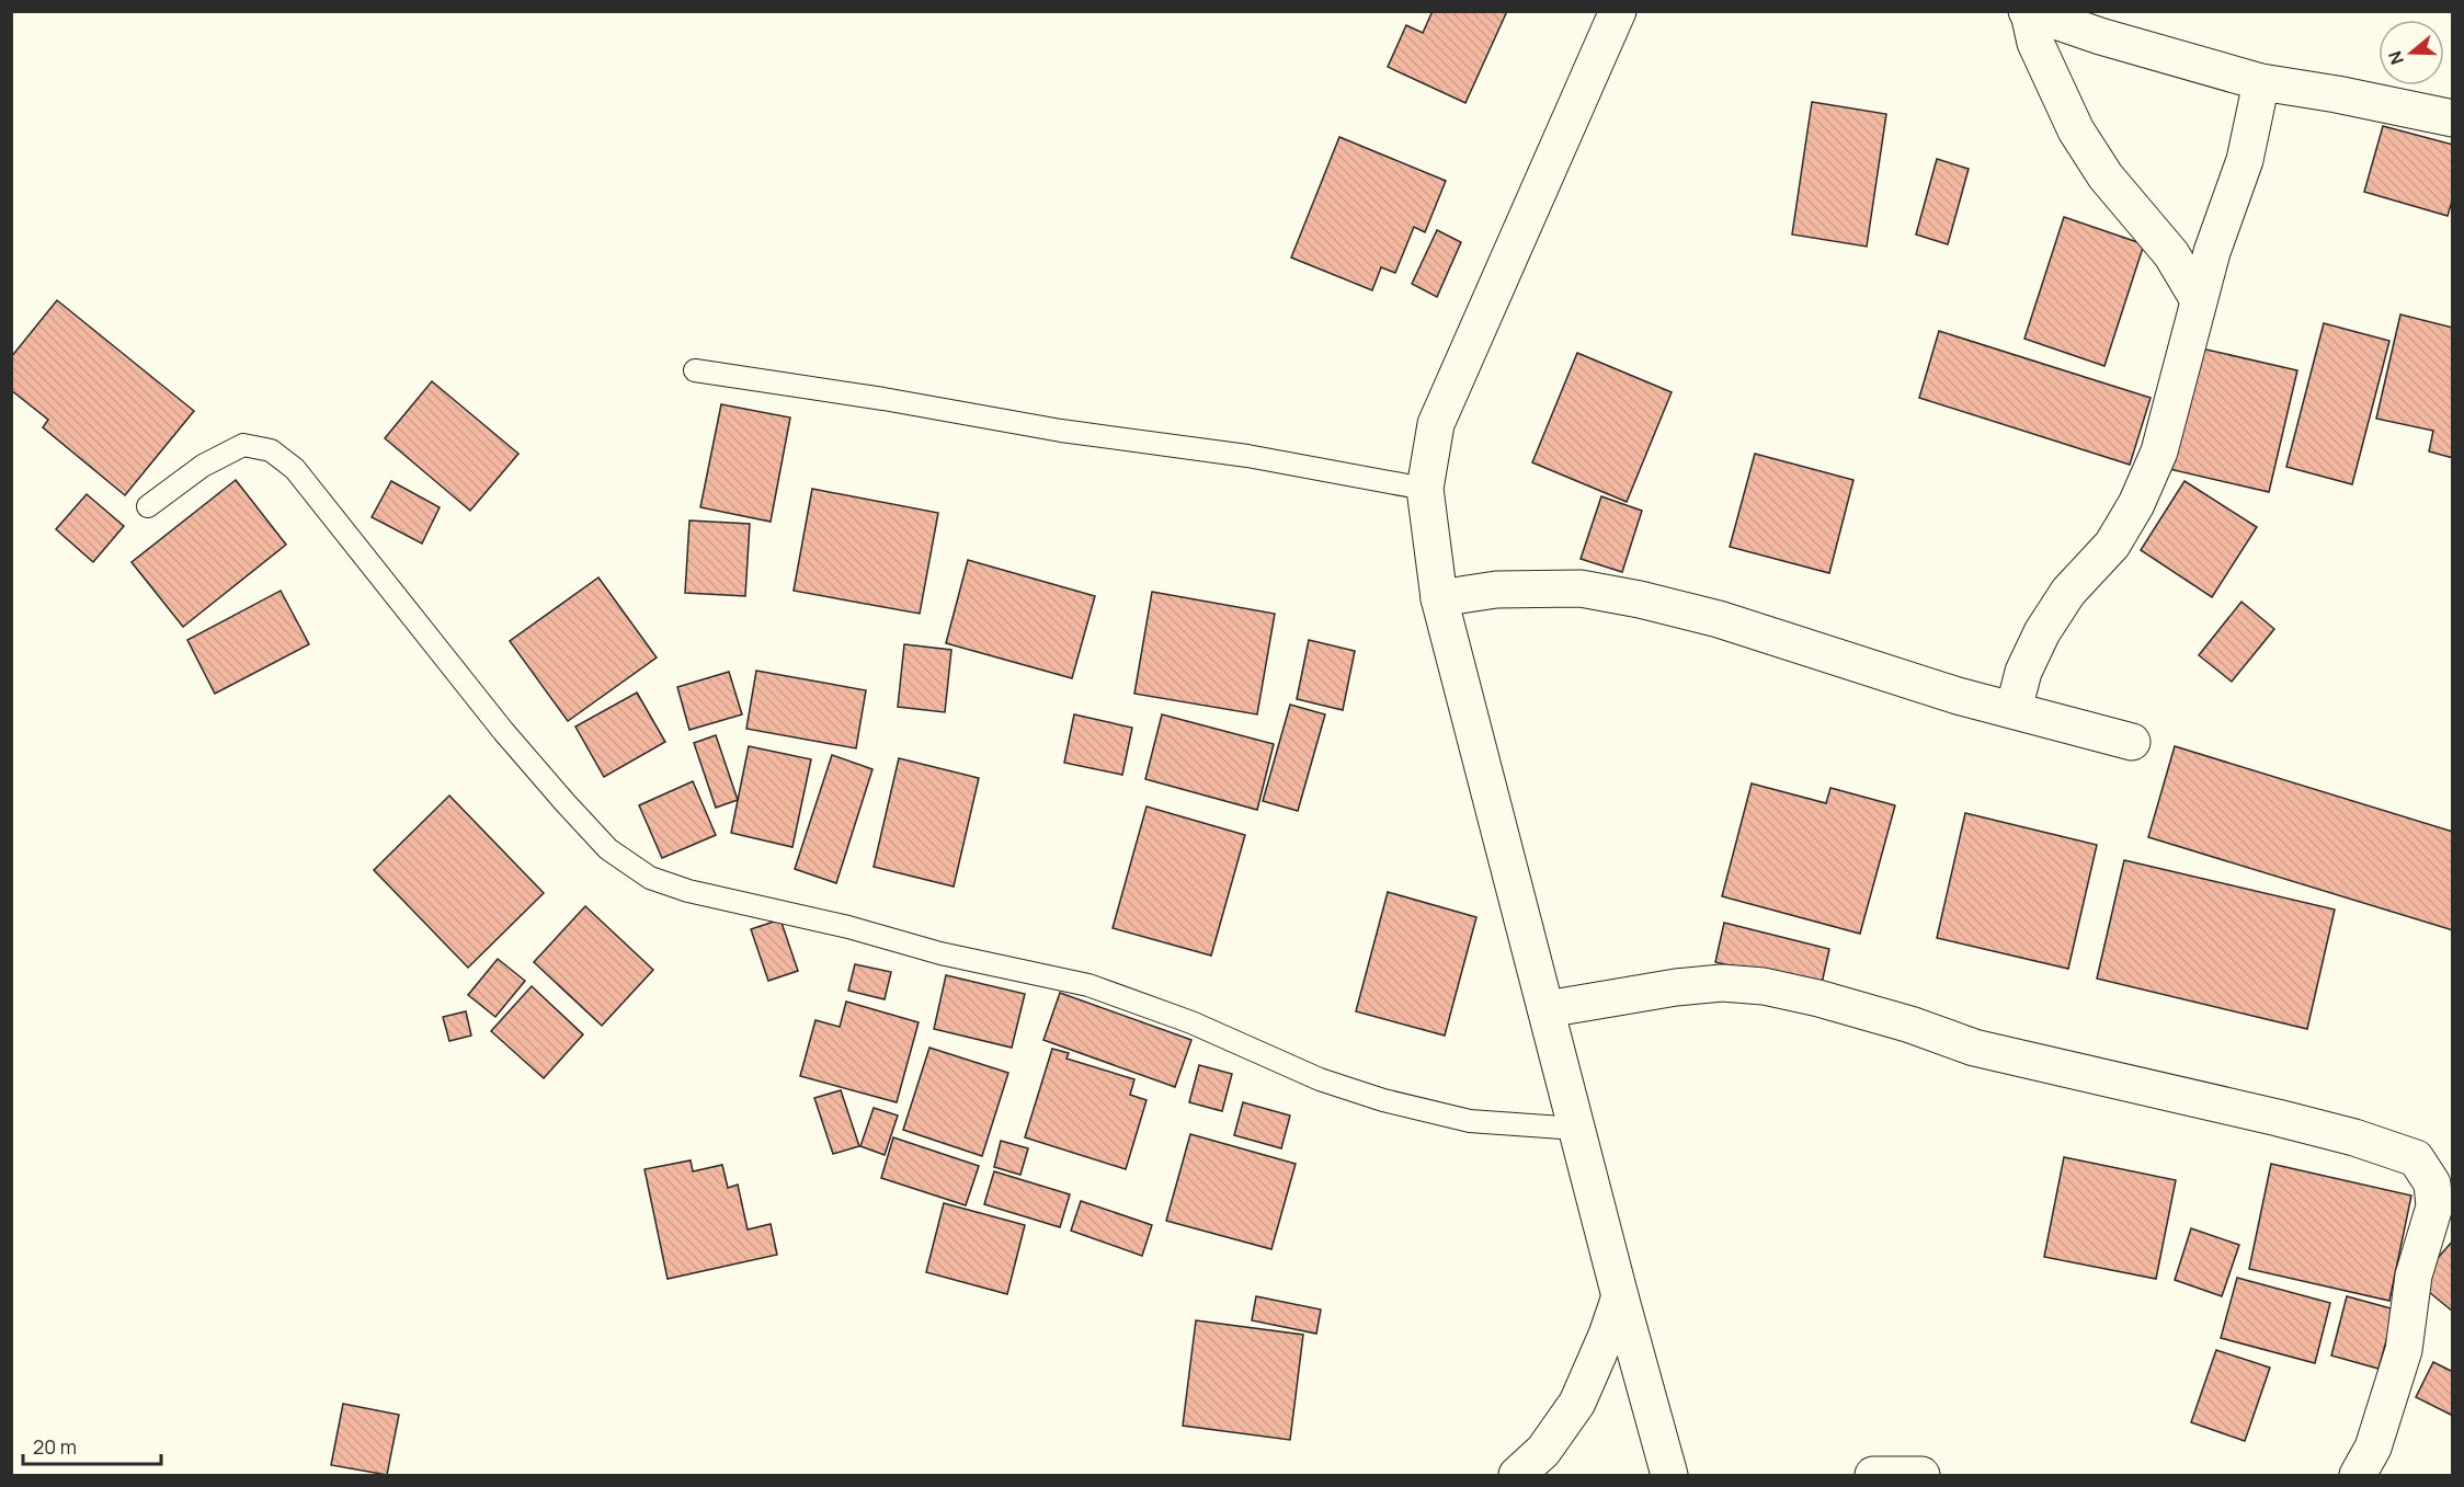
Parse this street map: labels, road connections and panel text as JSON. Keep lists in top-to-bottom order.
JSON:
{
  "scale_bar": "20 m",
  "north": "left"
}
